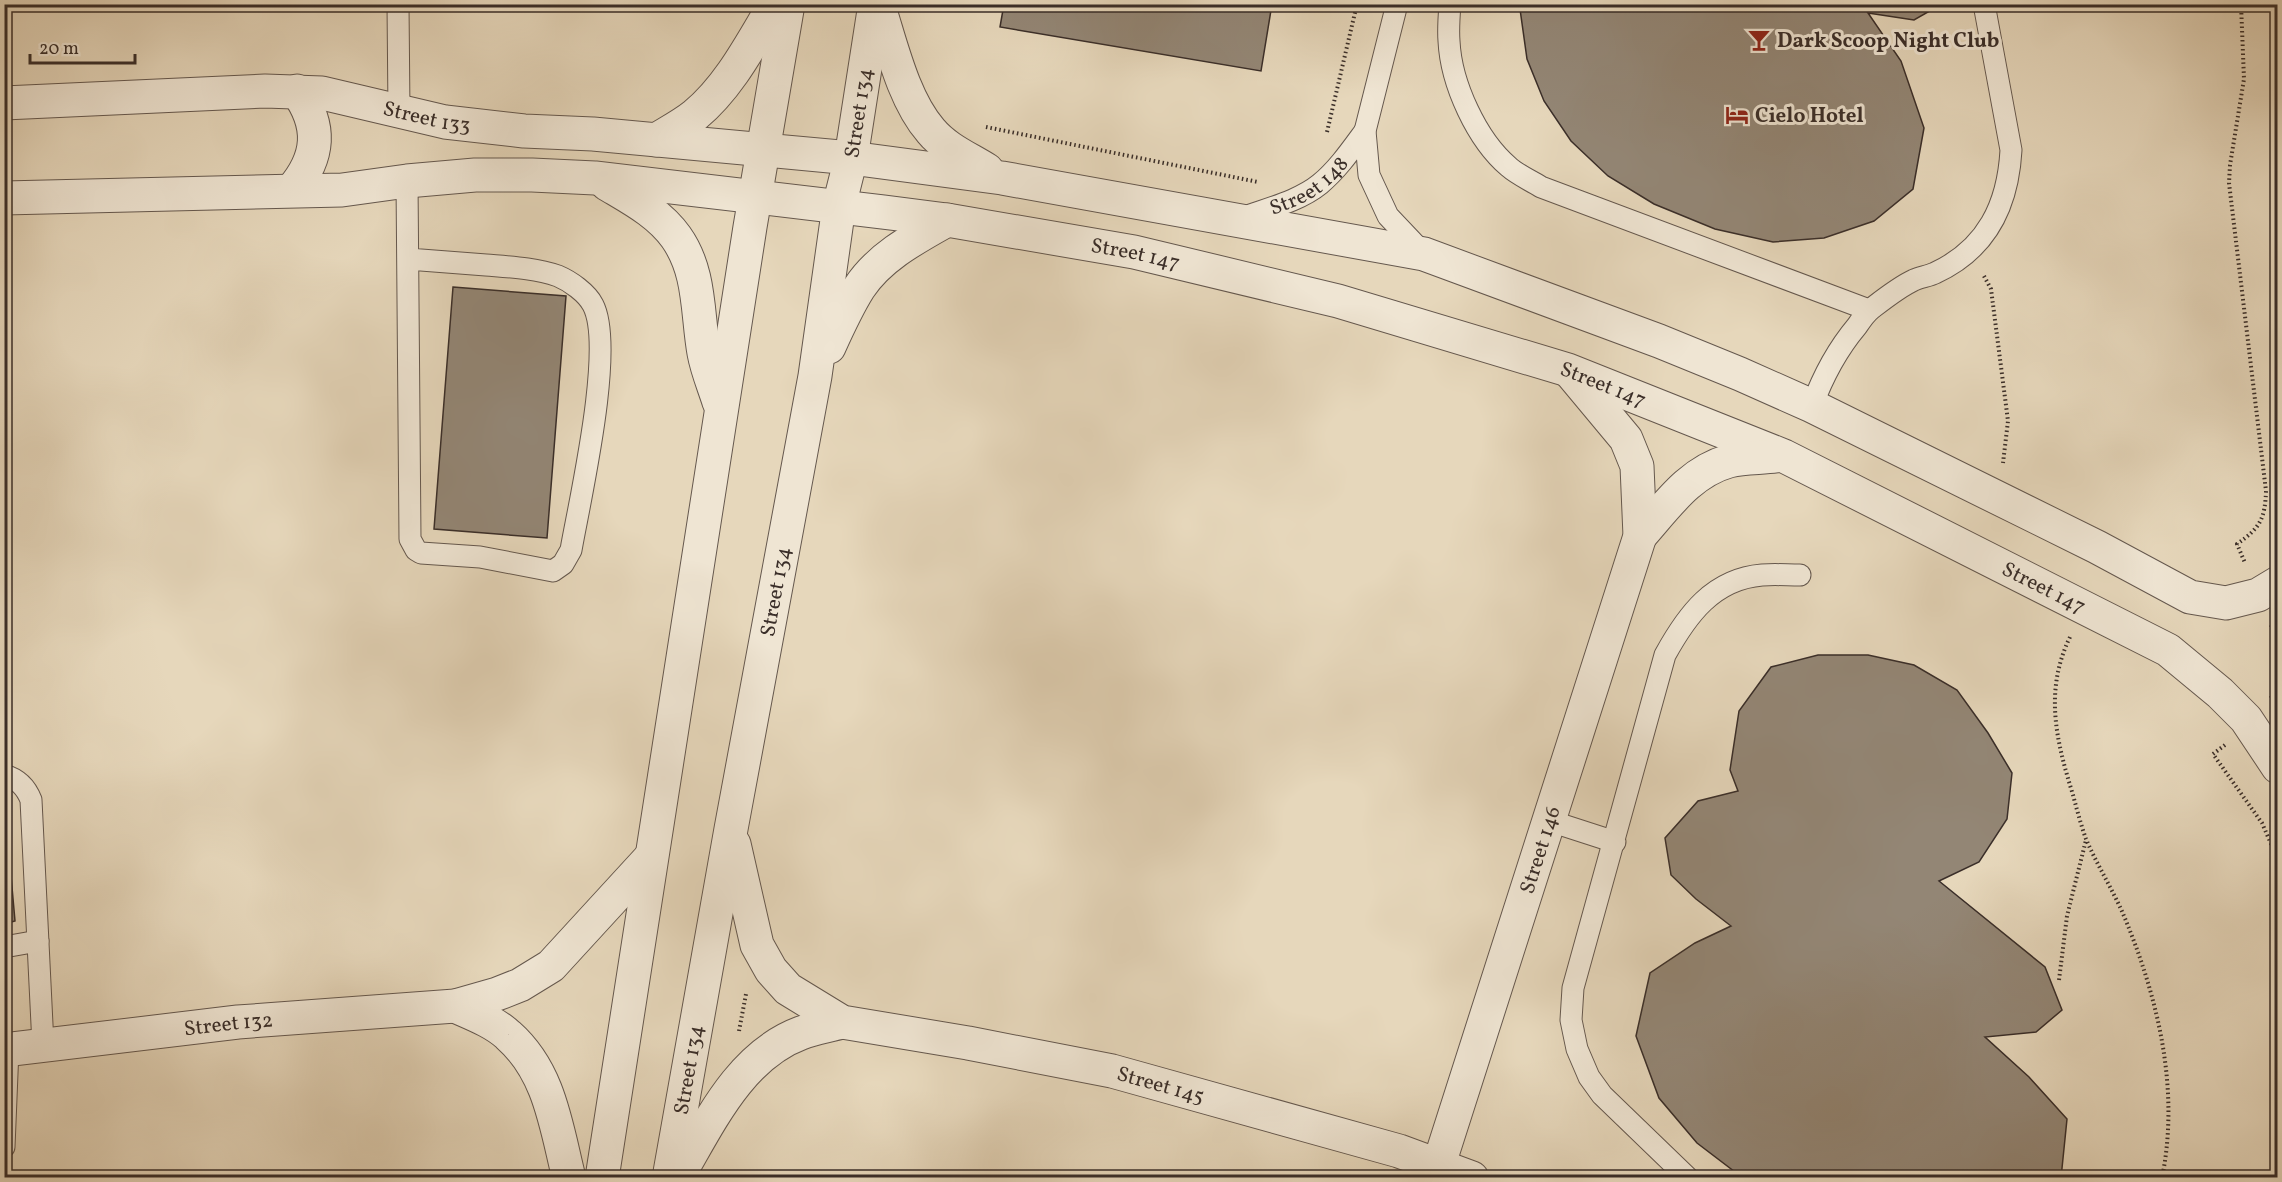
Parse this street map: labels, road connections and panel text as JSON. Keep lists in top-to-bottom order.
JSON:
{
  "streets": {
    "street": [
      "Street 134",
      "Street 133",
      "Street 147",
      "Street 146",
      "Street 132",
      "Street 145"
    ],
    "lane": ["Street 148"]
  },
  "crossings": [
    ["Street 134", "Street 133"],
    ["Street 134", "Street 147"],
    ["Street 134", "Street 145"],
    ["Street 147", "Street 146"],
    ["Street 146", "Street 145"]
  ],
  "places": {
    "bar": ["Dark Scoop Night Club"],
    "hotel": ["Cielo Hotel"]
  },
  "scale_bar": "20 m"
}
